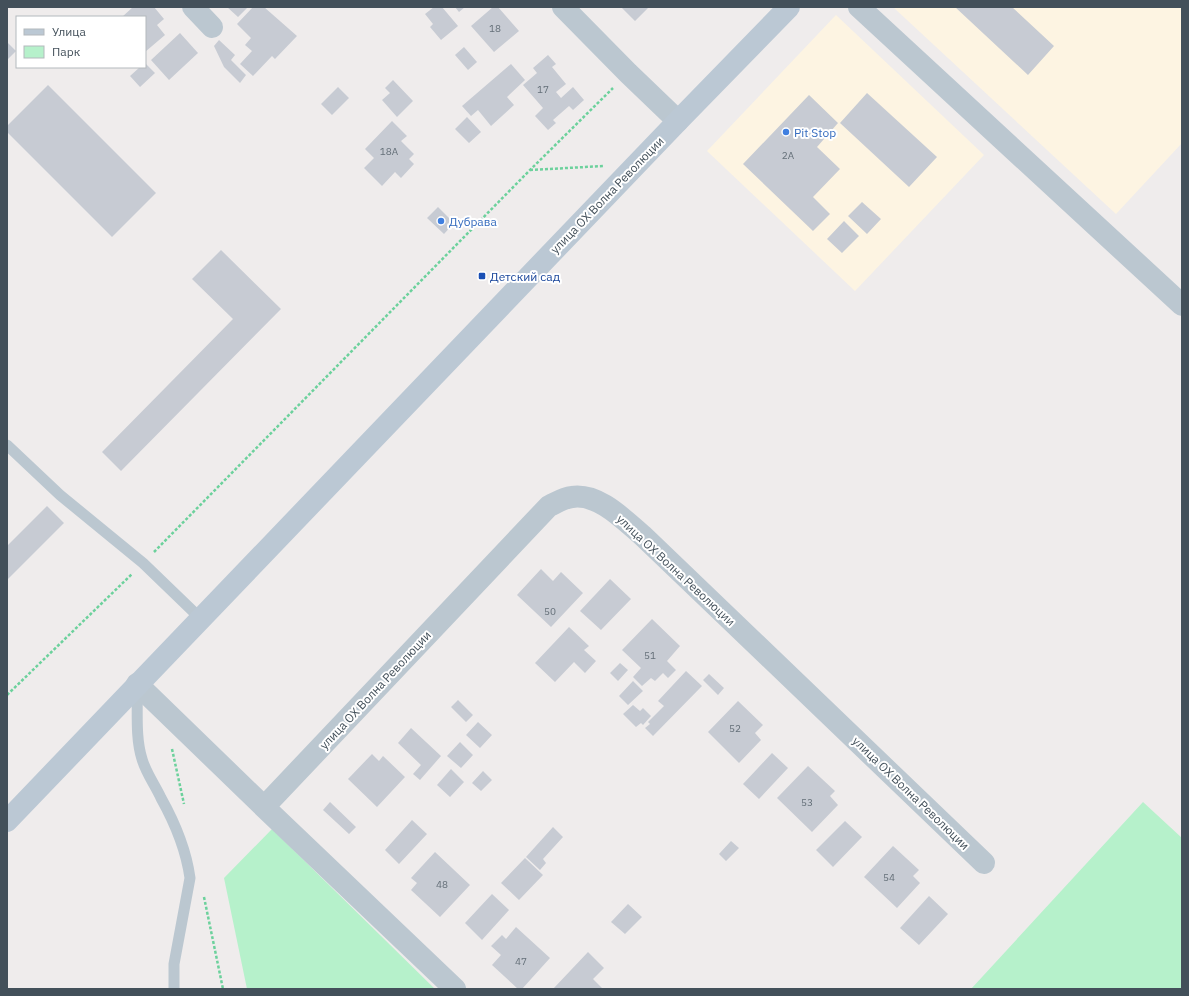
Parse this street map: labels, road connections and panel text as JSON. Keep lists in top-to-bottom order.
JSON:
{
  "streets": {
    "main road": ["улица ОХ Волна Революции"]
  },
  "places": {
    "other": ["Pit Stop", "Дубрава"],
    "transit": ["Детский сад"]
  },
  "house_numbers": [
    "18",
    "17",
    "18А",
    "2А",
    "50",
    "51",
    "52",
    "53",
    "54",
    "48",
    "47"
  ],
  "legend": ["Улица", "Парк"]
}
